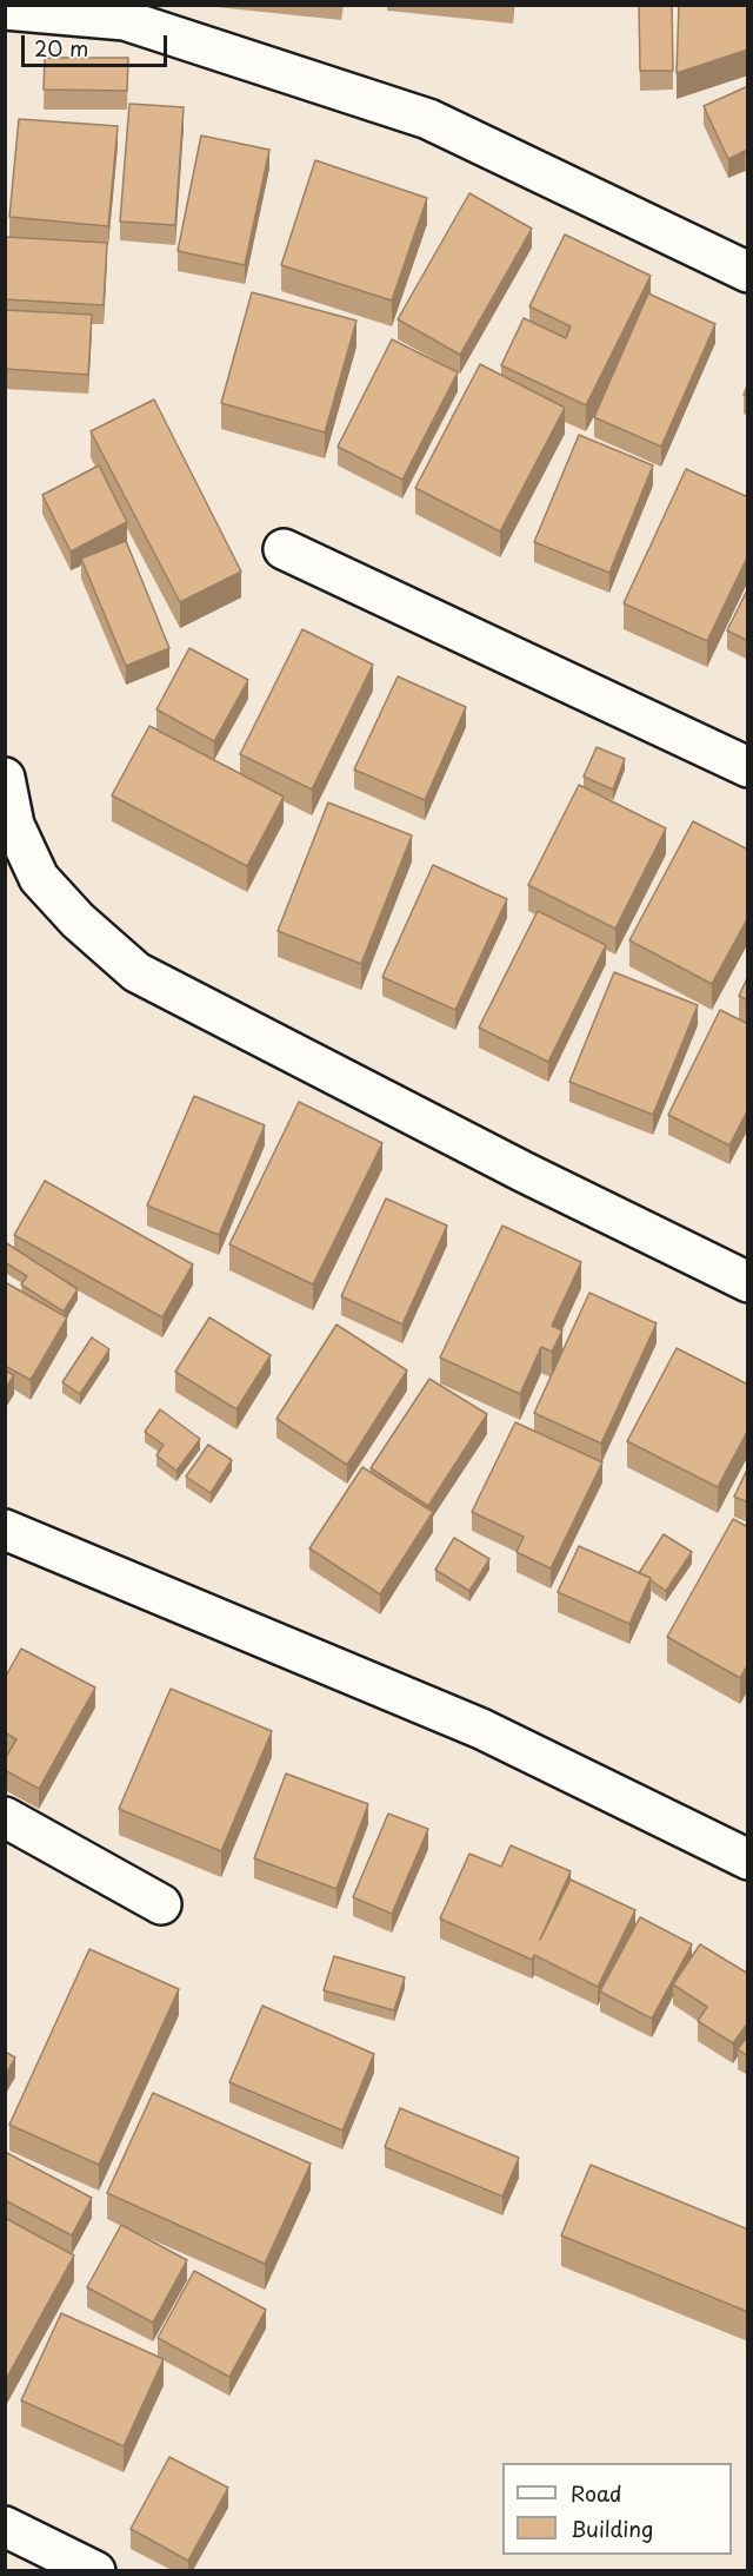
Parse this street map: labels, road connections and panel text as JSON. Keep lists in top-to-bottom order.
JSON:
{
  "legend": ["Road", "Building"],
  "scale_bar": "20 m"
}
